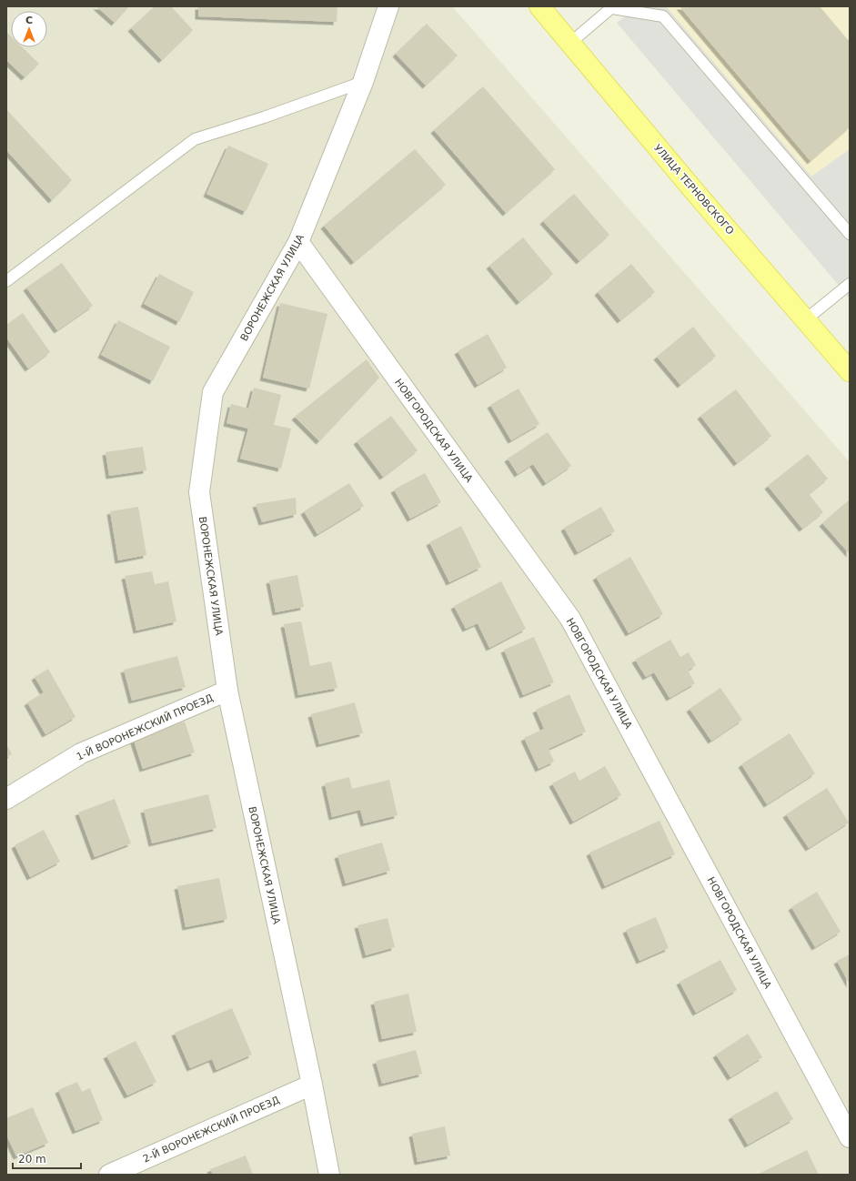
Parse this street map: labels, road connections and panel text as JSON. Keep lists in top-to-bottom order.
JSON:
{
  "streets": {
    "main road": ["УЛИЦА ТЕРНОВСКОГО"],
    "street": [
      "ВОРОНЕЖСКАЯ УЛИЦА",
      "НОВГОРОДСКАЯ УЛИЦА",
      "1-Й ВОРОНЕЖСКИЙ ПРОЕЗД",
      "2-Й ВОРОНЕЖСКИЙ ПРОЕЗД"
    ]
  },
  "crossings": [
    ["ВОРОНЕЖСКАЯ УЛИЦА", "НОВГОРОДСКАЯ УЛИЦА"],
    ["ВОРОНЕЖСКАЯ УЛИЦА", "1-Й ВОРОНЕЖСКИЙ ПРОЕЗД"],
    ["ВОРОНЕЖСКАЯ УЛИЦА", "2-Й ВОРОНЕЖСКИЙ ПРОЕЗД"]
  ],
  "scale_bar": "20 m",
  "north": "top"
}
